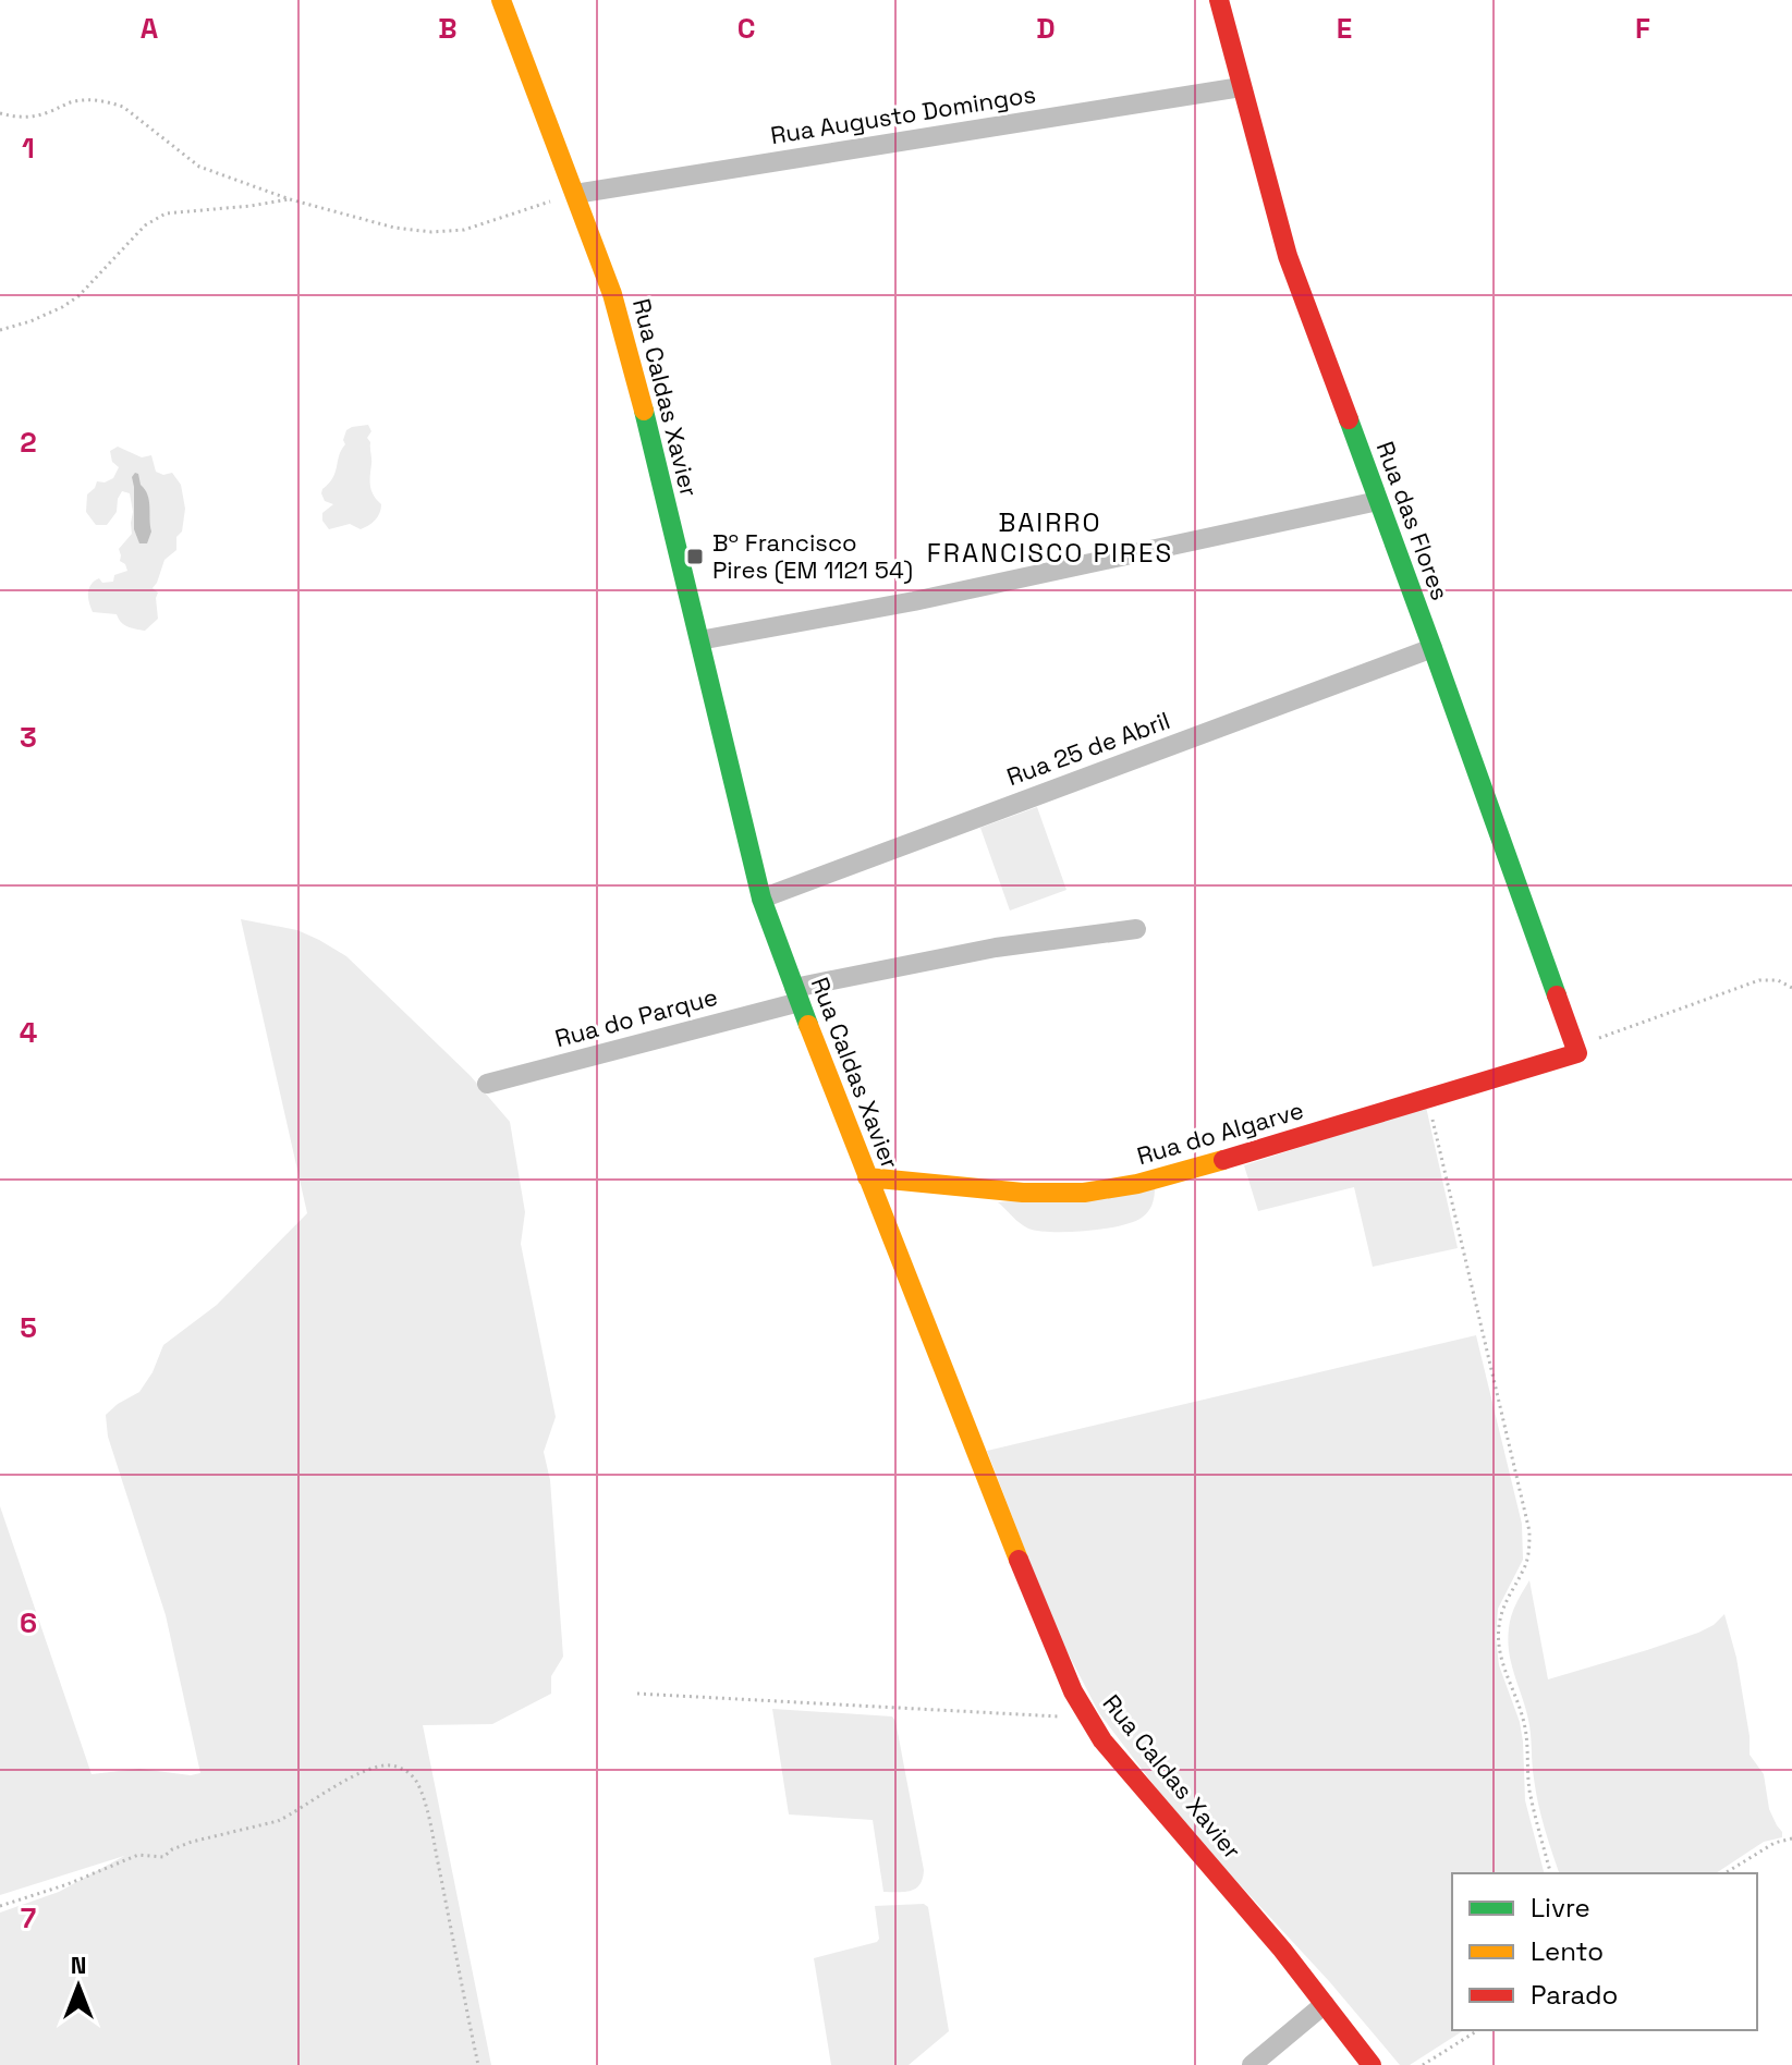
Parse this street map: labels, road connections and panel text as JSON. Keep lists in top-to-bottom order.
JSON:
{
  "streets": {
    "street": [
      "Rua Augusto Domingos",
      "Rua Caldas Xavier",
      "Rua das Flores",
      "Rua 25 de Abril",
      "Rua do Parque",
      "Rua do Algarve"
    ]
  },
  "crossings": [
    ["Rua Augusto Domingos", "Rua Caldas Xavier"],
    ["Rua Augusto Domingos", "Rua das Flores"],
    ["Rua Caldas Xavier", "Rua 25 de Abril"],
    ["Rua Caldas Xavier", "Rua do Parque"],
    ["Rua Caldas Xavier", "Rua do Algarve"],
    ["Rua das Flores", "Rua 25 de Abril"],
    ["Rua das Flores", "Rua do Algarve"]
  ],
  "districts": ["BAIRRO FRANCISCO PIRES"],
  "places": {
    "transit": ["Bº Francisco Pires (EM 1121 54)"]
  },
  "legend": ["Livre", "Lento", "Parado"],
  "north": "top",
  "grid": {
    "columns": [
      "A",
      "B",
      "C",
      "D",
      "E",
      "F"
    ],
    "rows": [
      "1",
      "2",
      "3",
      "4",
      "5",
      "6",
      "7"
    ]
  }
}
